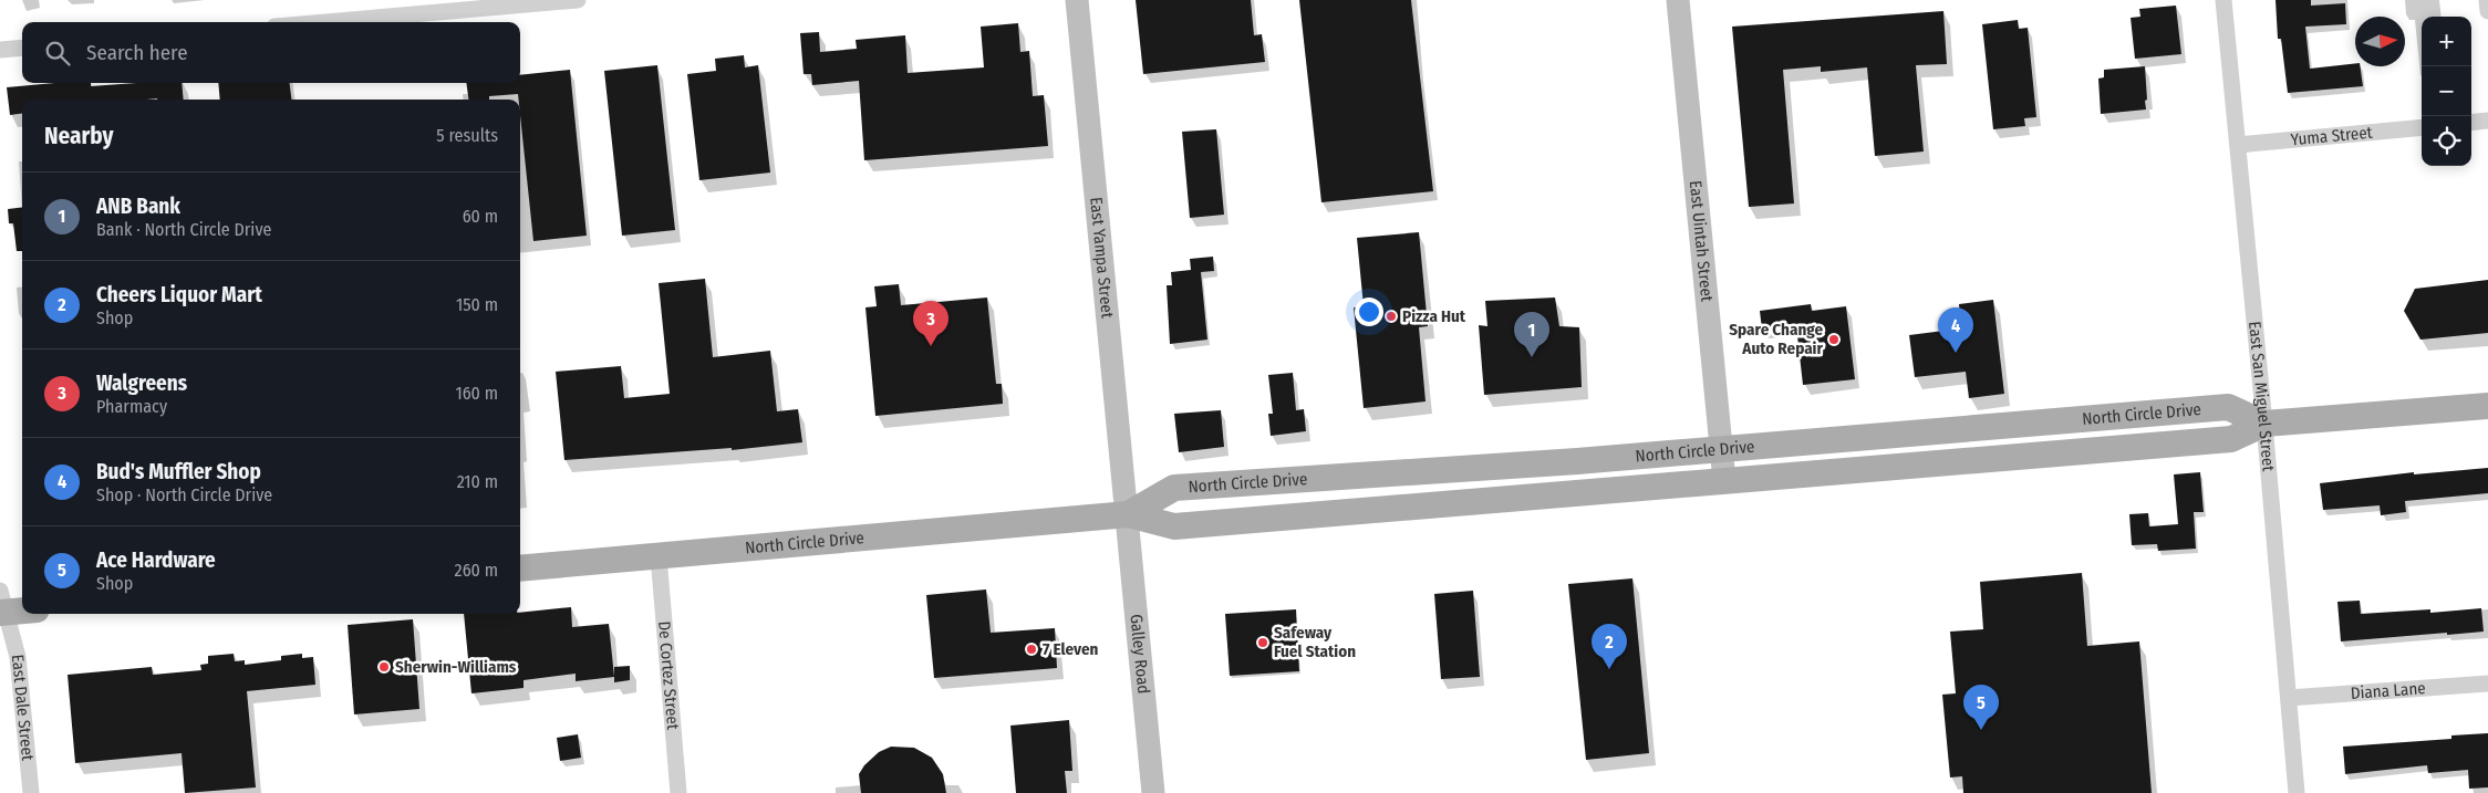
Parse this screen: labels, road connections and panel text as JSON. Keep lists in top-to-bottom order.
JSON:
{
  "streets": {
    "main road": [
      "East Uintah Street",
      "East Yampa Street",
      "North Circle Drive",
      "Galley Road"
    ],
    "street": [
      "Yuma Street",
      "East San Miguel Street",
      "De Cortez Street",
      "Diana Lane",
      "East Dale Street"
    ]
  },
  "crossings": [
    ["Yuma Street", "East San Miguel Street"],
    ["East Uintah Street", "North Circle Drive"],
    ["East Yampa Street", "North Circle Drive"],
    ["East Yampa Street", "Galley Road"],
    ["East San Miguel Street", "North Circle Drive"],
    ["East San Miguel Street", "Diana Lane"],
    ["North Circle Drive", "Galley Road"],
    ["North Circle Drive", "De Cortez Street"]
  ],
  "places": [
    "Pizza Hut",
    "Spare Change Auto Repair",
    "Safeway Fuel Station",
    "7 Eleven",
    "Sherwin-Williams"
  ],
  "north": "right",
  "page": {
    "map_buttons": ["+", "−"],
    "search": "Search here",
    "heading": ["Nearby", "5 results"],
    "list": [
      {
        "mark": "1",
        "name": "ANB Bank",
        "note": "Bank · North Circle Drive",
        "value": "60 m"
      },
      {
        "mark": "2",
        "name": "Cheers Liquor Mart",
        "note": "Shop",
        "value": "150 m"
      },
      {
        "mark": "3",
        "name": "Walgreens",
        "note": "Pharmacy",
        "value": "160 m"
      },
      {
        "mark": "4",
        "name": "Bud's Muffler Shop",
        "note": "Shop · North Circle Drive",
        "value": "210 m"
      },
      {
        "mark": "5",
        "name": "Ace Hardware",
        "note": "Shop",
        "value": "260 m"
      }
    ],
    "pins": [
      "3",
      "4",
      "1",
      "2",
      "5"
    ]
  }
}
